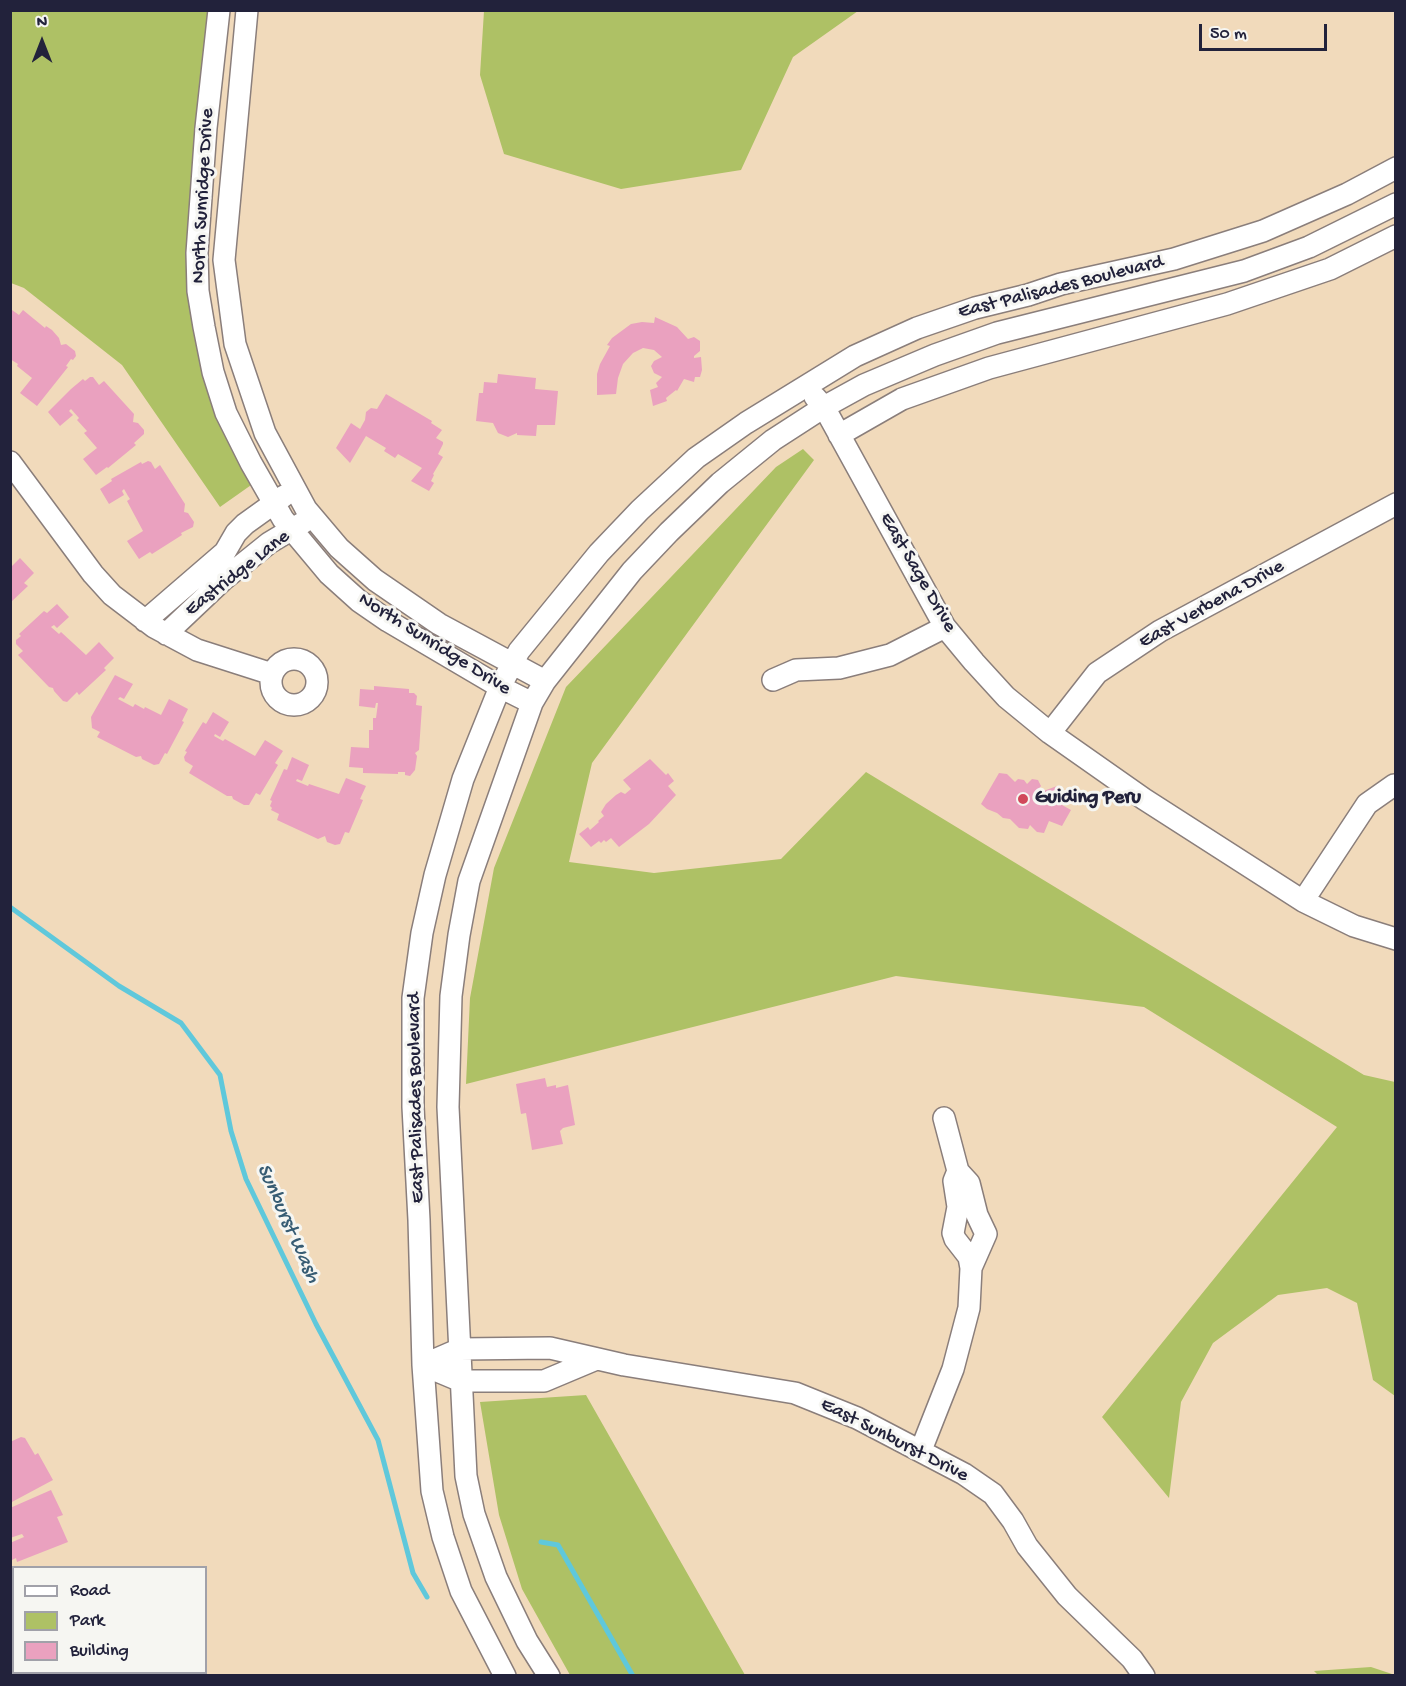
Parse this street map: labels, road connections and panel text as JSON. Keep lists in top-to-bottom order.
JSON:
{
  "streets": {
    "street": [
      "North Sunridge Drive",
      "East Palisades Boulevard",
      "East Sage Drive",
      "Eastridge Lane",
      "East Verbena Drive",
      "East Sunburst Drive"
    ]
  },
  "crossings": [
    ["North Sunridge Drive", "East Palisades Boulevard"],
    ["North Sunridge Drive", "Eastridge Lane"],
    ["East Palisades Boulevard", "East Sage Drive"],
    ["East Palisades Boulevard", "East Sunburst Drive"],
    ["East Sage Drive", "East Verbena Drive"]
  ],
  "water": ["Sunburst Wash"],
  "places": ["Guiding Peru"],
  "legend": ["Road", "Park", "Building"],
  "scale_bar": "50 m",
  "north": "top"
}
